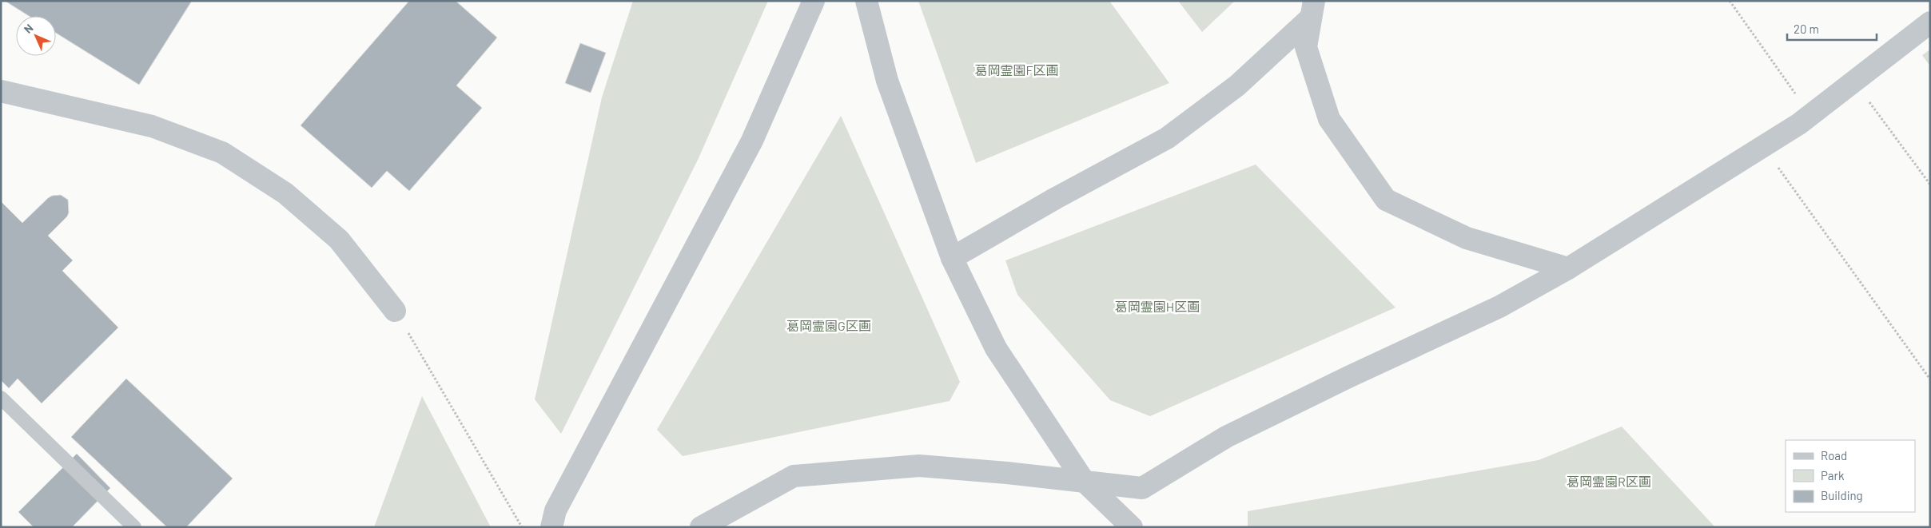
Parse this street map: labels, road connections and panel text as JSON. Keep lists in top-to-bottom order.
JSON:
{
  "parks": [
    "葛岡霊園F区画",
    "葛岡霊園H区画",
    "葛岡霊園G区画",
    "葛岡霊園R区画"
  ],
  "legend": ["Road", "Park", "Building"],
  "scale_bar": "20 m",
  "north": "top left"
}
